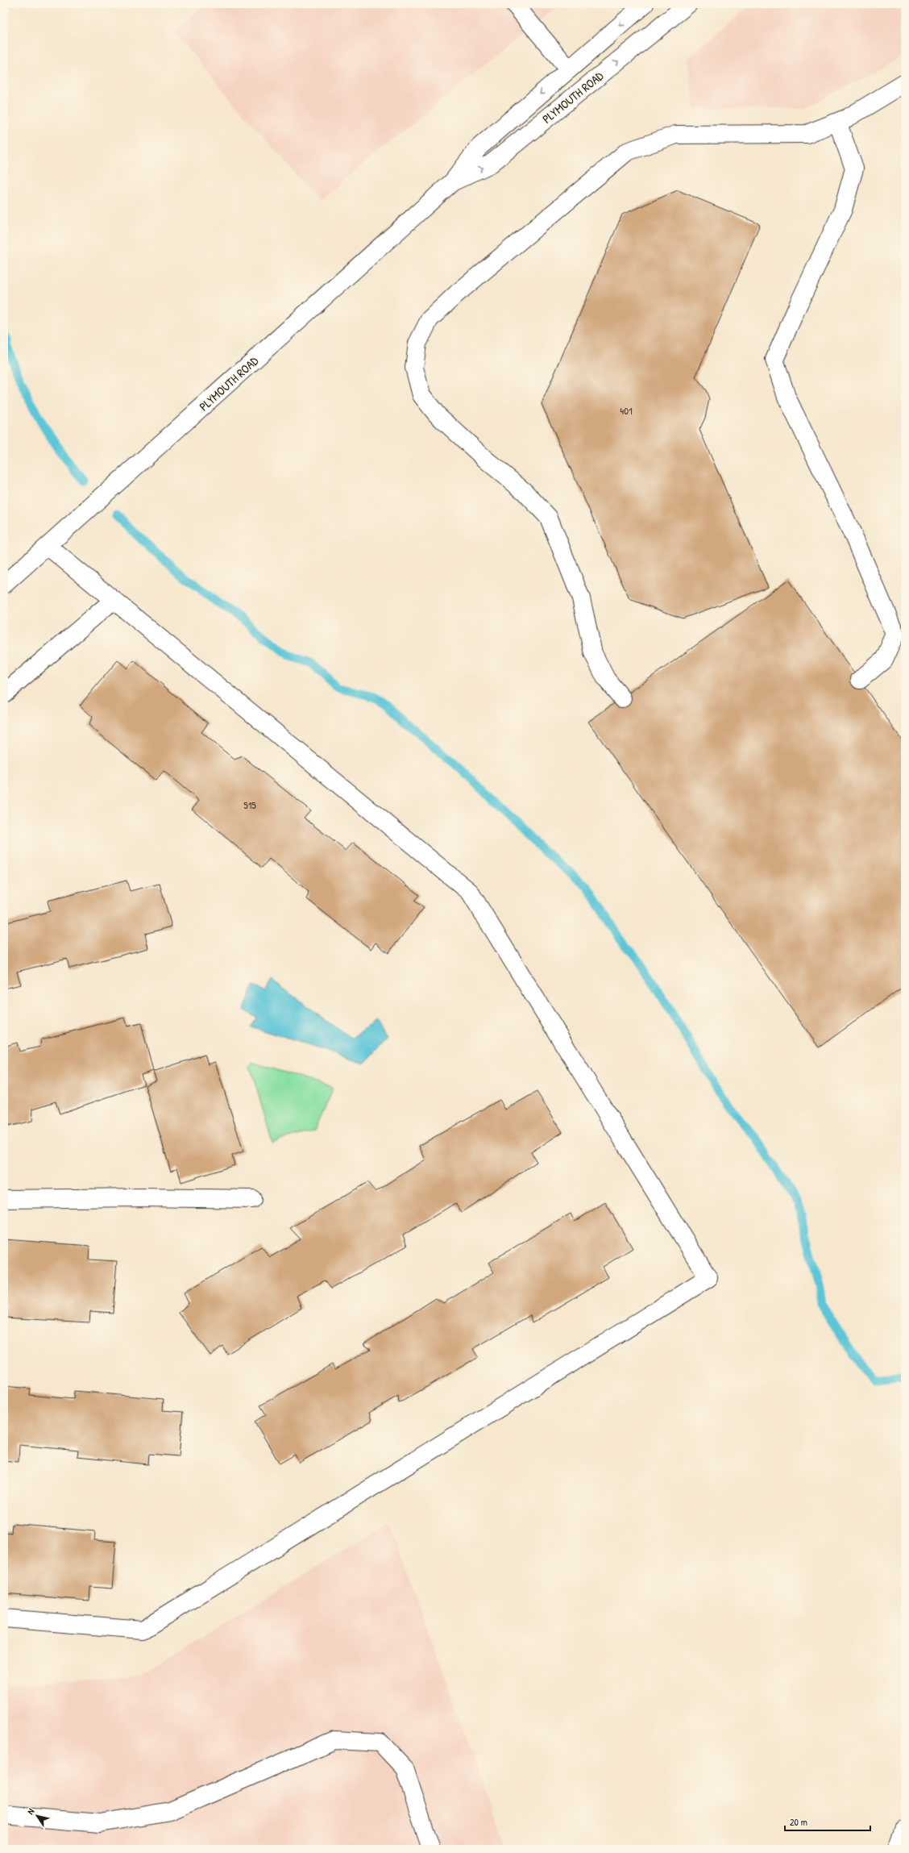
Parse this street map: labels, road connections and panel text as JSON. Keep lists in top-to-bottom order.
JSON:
{
  "streets": {
    "main road": ["PLYMOUTH ROAD"]
  },
  "house_numbers": ["401", "515"],
  "scale_bar": "20 m",
  "north": "top left"
}
